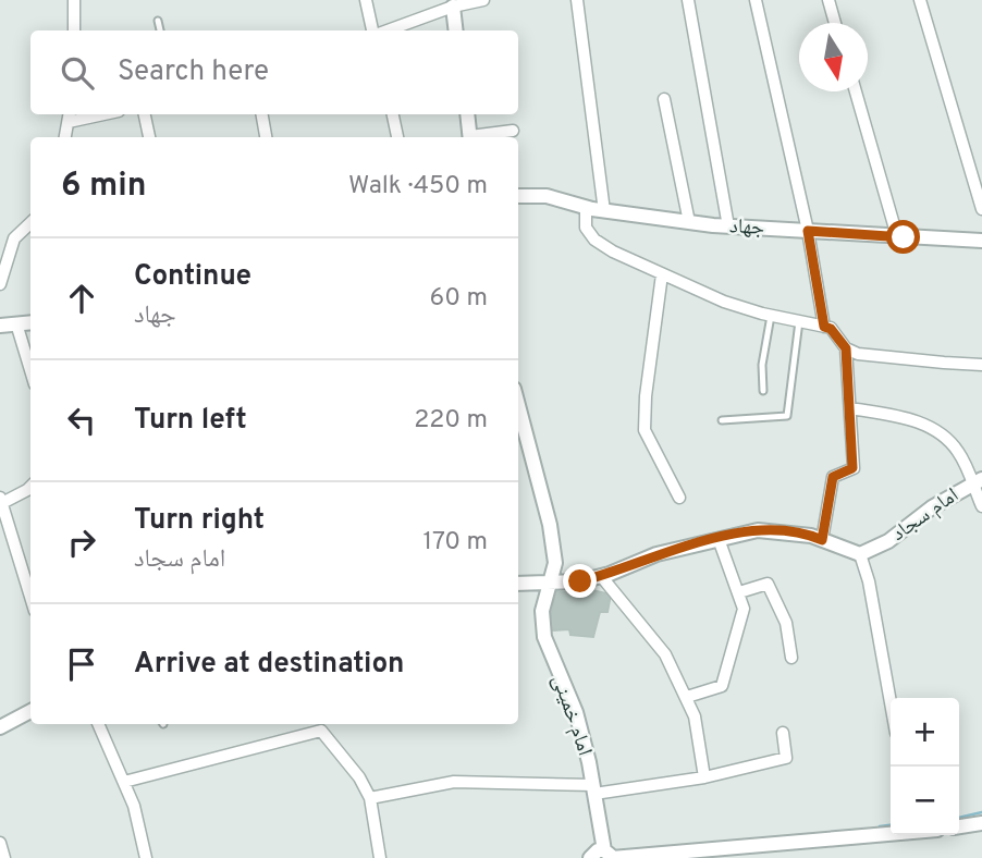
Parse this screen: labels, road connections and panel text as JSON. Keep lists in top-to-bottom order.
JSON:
{
  "streets": {
    "street": ["جهاد", "امام سجاد", "امام خمینی"]
  },
  "north": "bottom",
  "page": {
    "search": "Search here",
    "heading": ["6 min", "Walk · 450 m"],
    "list": [
      ["Continue", "جهاد", "60 m"],
      ["Turn left", "220 m"],
      ["Turn right", "امام سجاد", "170 m"],
      "Arrive at destination"
    ],
    "map_buttons": ["+", "−"]
  }
}
